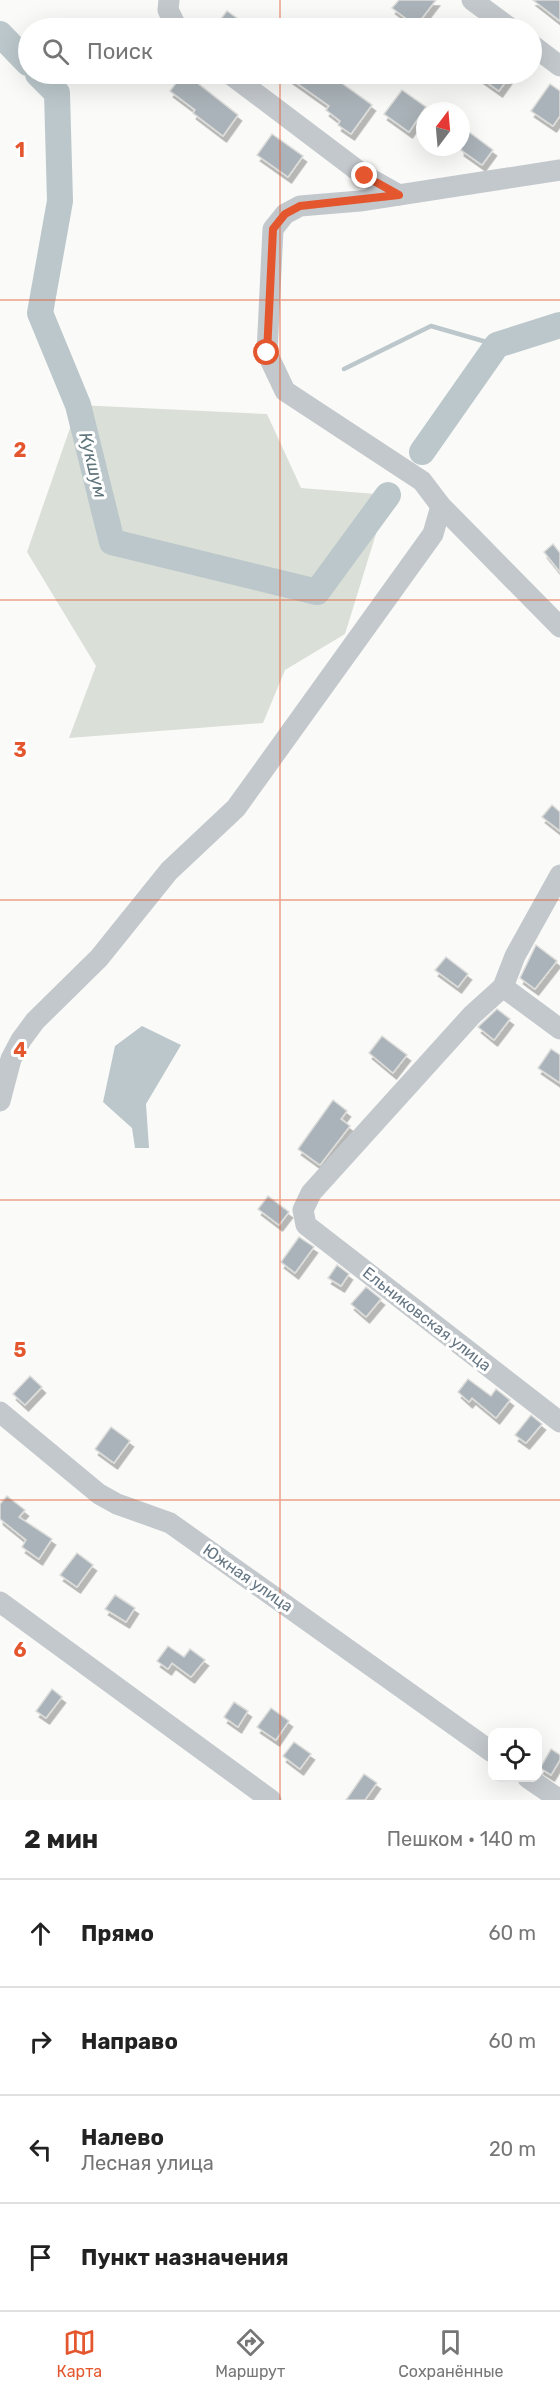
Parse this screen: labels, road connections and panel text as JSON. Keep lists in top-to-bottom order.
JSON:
{
  "streets": {
    "street": ["Ельниковская улица", "Южная улица"]
  },
  "water": ["Кукшум"],
  "north": "top",
  "page": {
    "search": "Поиск",
    "heading": ["2 мин", "Пешком · 140 m"],
    "list": [
      ["Прямо", "60 m"],
      ["Направо", "60 m"],
      ["Налево", "Лесная улица", "20 m"],
      "Пункт назначения"
    ],
    "nav": ["Карта", "Маршрут", "Сохранённые"]
  },
  "grid": {
    "rows": [
      "1",
      "2",
      "3",
      "4",
      "5",
      "6"
    ]
  }
}
